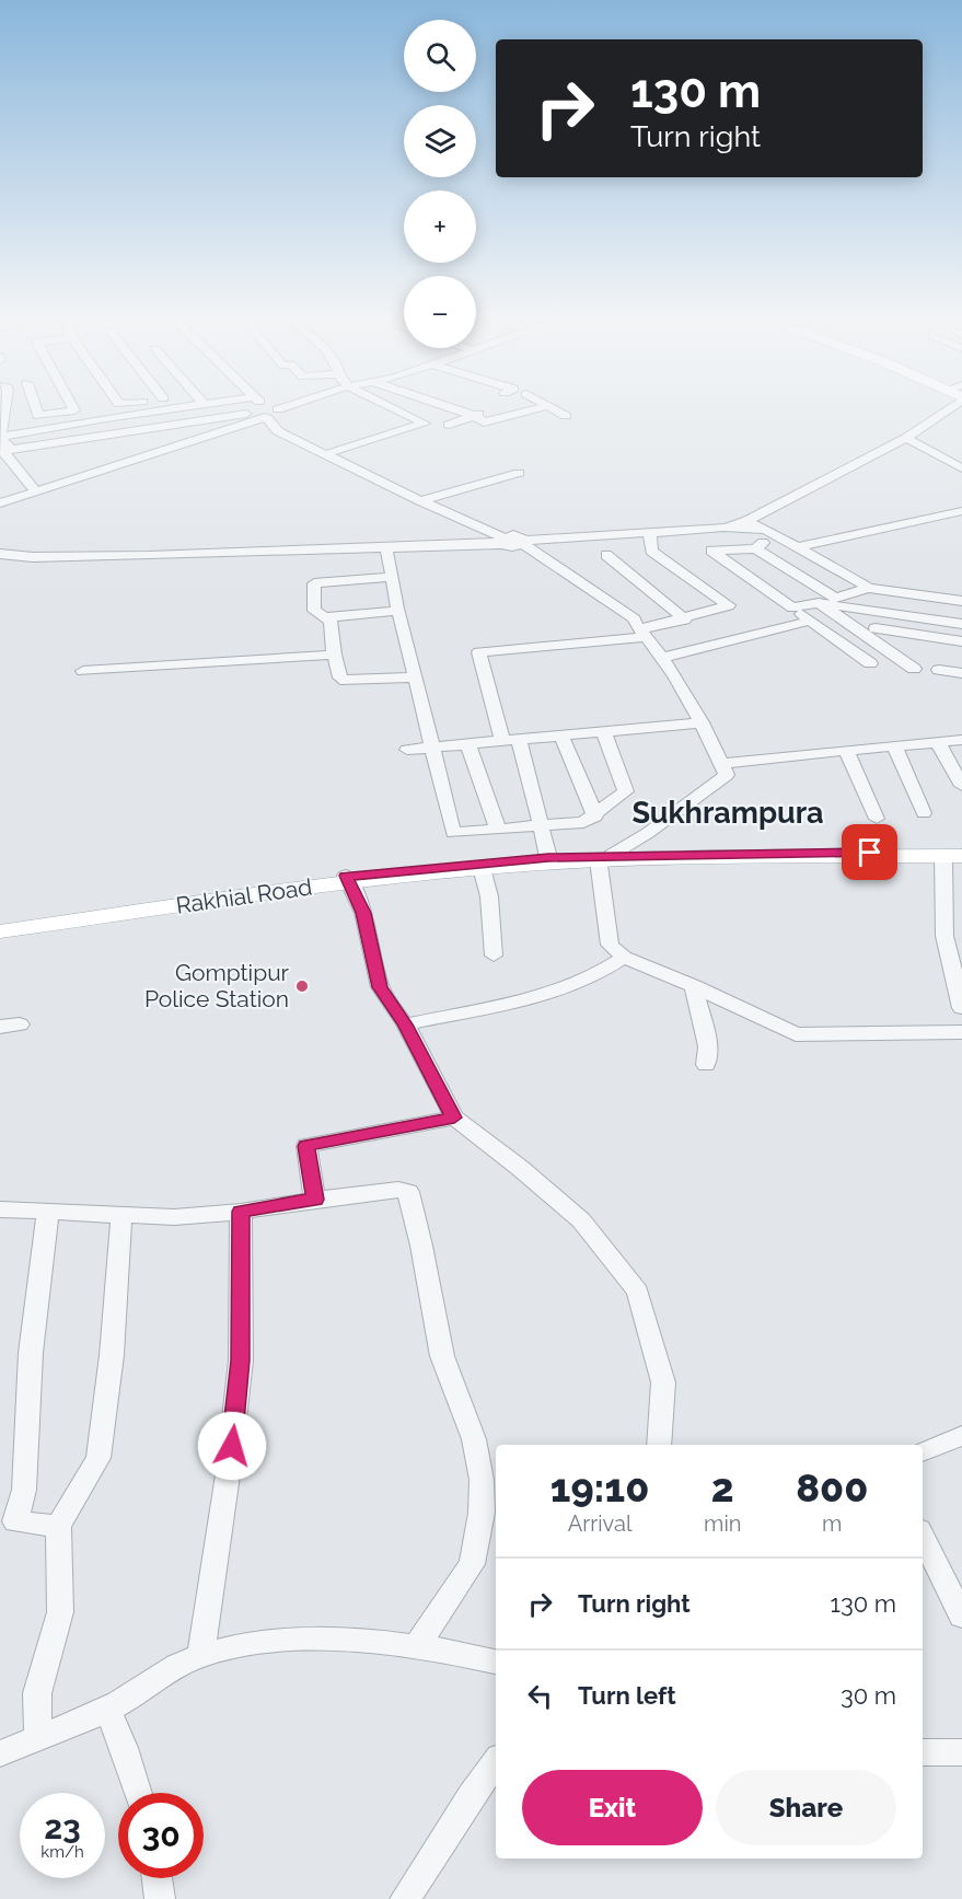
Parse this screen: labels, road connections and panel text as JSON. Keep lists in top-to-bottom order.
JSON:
{
  "streets": {
    "main road": ["Rakhial Road"]
  },
  "districts": ["Sukhrampura"],
  "places": ["Gomptipur Police Station"],
  "page": {
    "map_buttons": ["+", "−"],
    "turn": ["130 m", "Turn right"],
    "eta": [
      "19:10",
      "Arrival",
      "2",
      "min",
      "800",
      "m"
    ],
    "list": [
      {
        "name": "Turn right",
        "value": "130 m"
      },
      {
        "name": "Turn left",
        "value": "30 m"
      }
    ],
    "buttons": ["Exit", "Share"],
    "speed": "23 km/h",
    "limit": "30"
  }
}
